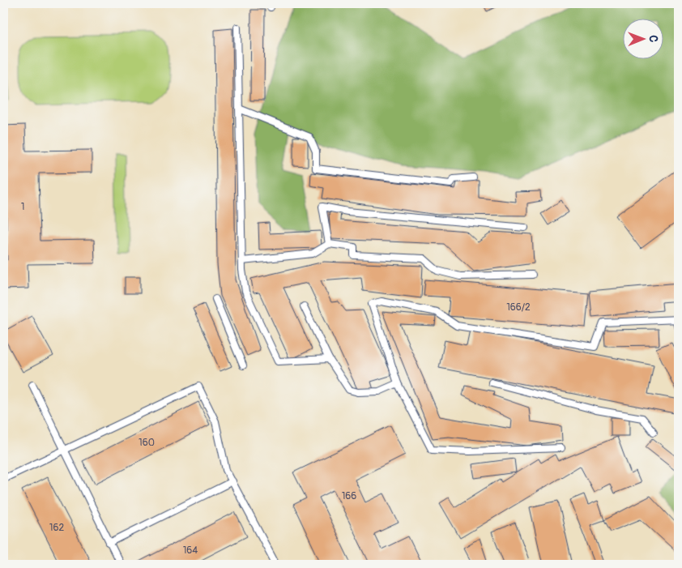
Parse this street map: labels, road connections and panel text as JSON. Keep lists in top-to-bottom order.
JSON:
{
  "house_numbers": [
    "1",
    "166/2",
    "160",
    "166",
    "162",
    "164"
  ],
  "north": "right"
}
